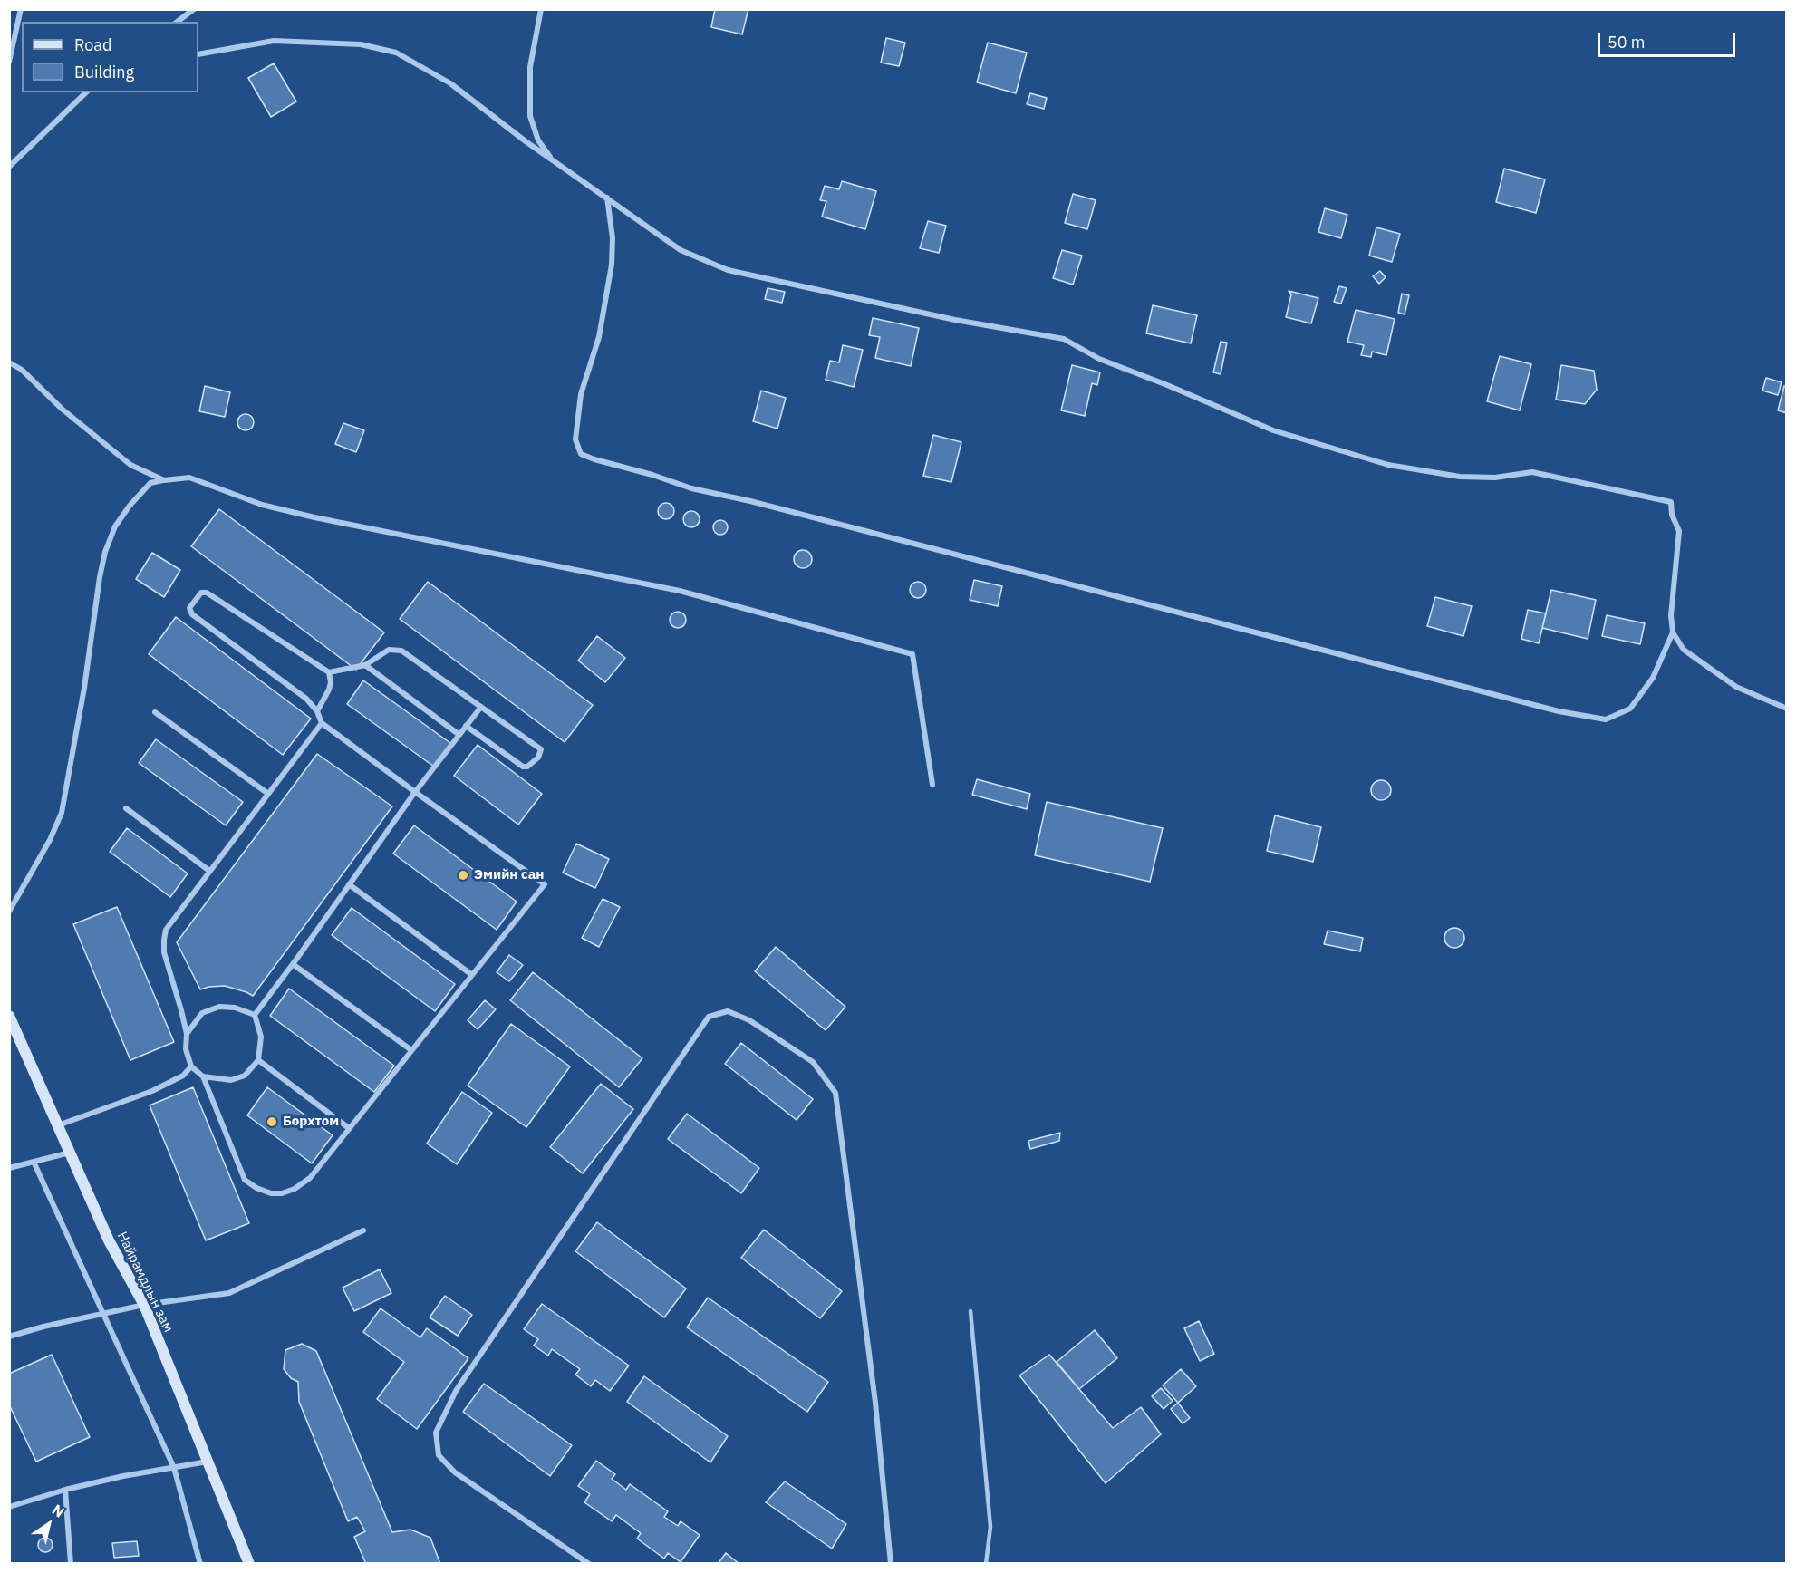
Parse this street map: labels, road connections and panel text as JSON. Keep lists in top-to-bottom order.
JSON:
{
  "streets": {
    "main road": ["Найрамдлын зам"]
  },
  "places": ["Эмийн сан", "Борхтом"],
  "legend": ["Road", "Building"],
  "scale_bar": "50 m",
  "north": "top right"
}
